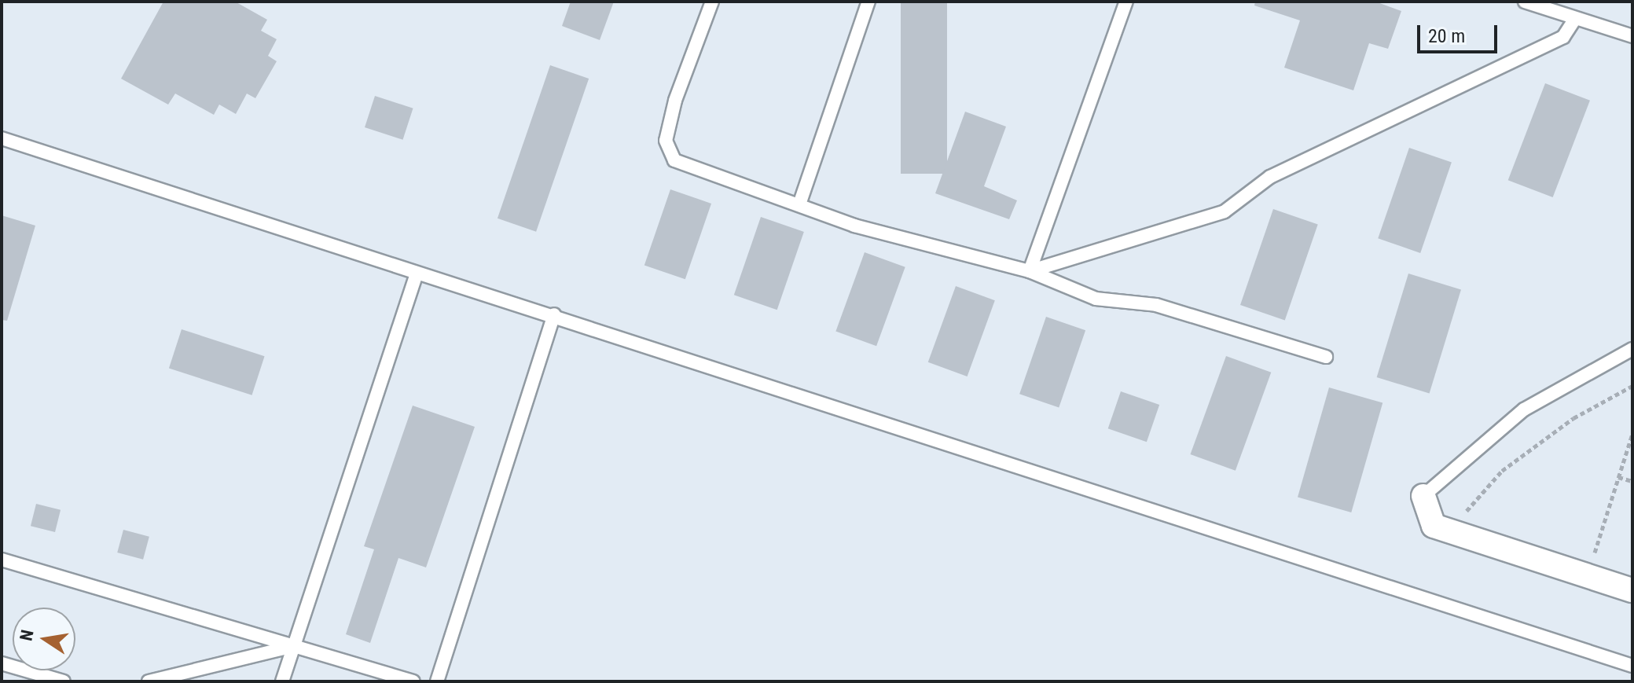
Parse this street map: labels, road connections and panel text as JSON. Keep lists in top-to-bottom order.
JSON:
{
  "scale_bar": "20 m",
  "north": "left"
}
